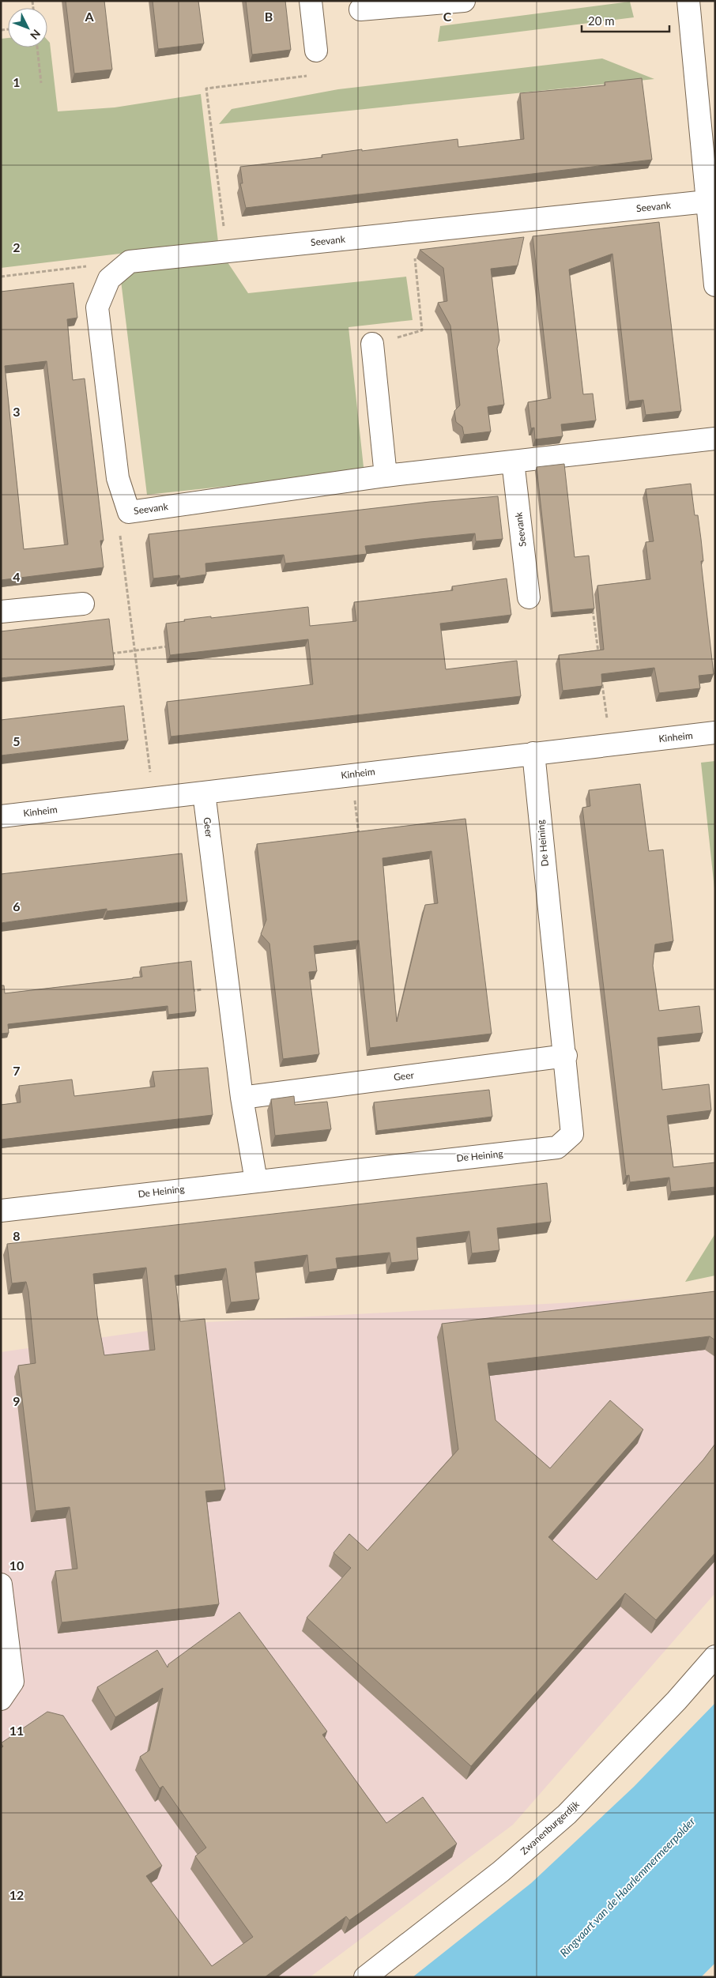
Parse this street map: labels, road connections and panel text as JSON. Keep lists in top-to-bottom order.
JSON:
{
  "streets": {
    "street": [
      "Seevank",
      "Kinheim",
      "Geer",
      "De Heining",
      "Zwanenburgerdijk"
    ]
  },
  "crossings": [
    ["Kinheim", "Geer"],
    ["Kinheim", "De Heining"],
    ["Geer", "De Heining"]
  ],
  "water": ["Ringvaart van de Haarlemmermeerpolder"],
  "scale_bar": "20 m",
  "north": "bottom right",
  "grid": {
    "columns": ["A", "B", "C"],
    "rows": [
      "1",
      "2",
      "3",
      "4",
      "5",
      "6",
      "7",
      "8",
      "9",
      "10",
      "11",
      "12"
    ]
  }
}
